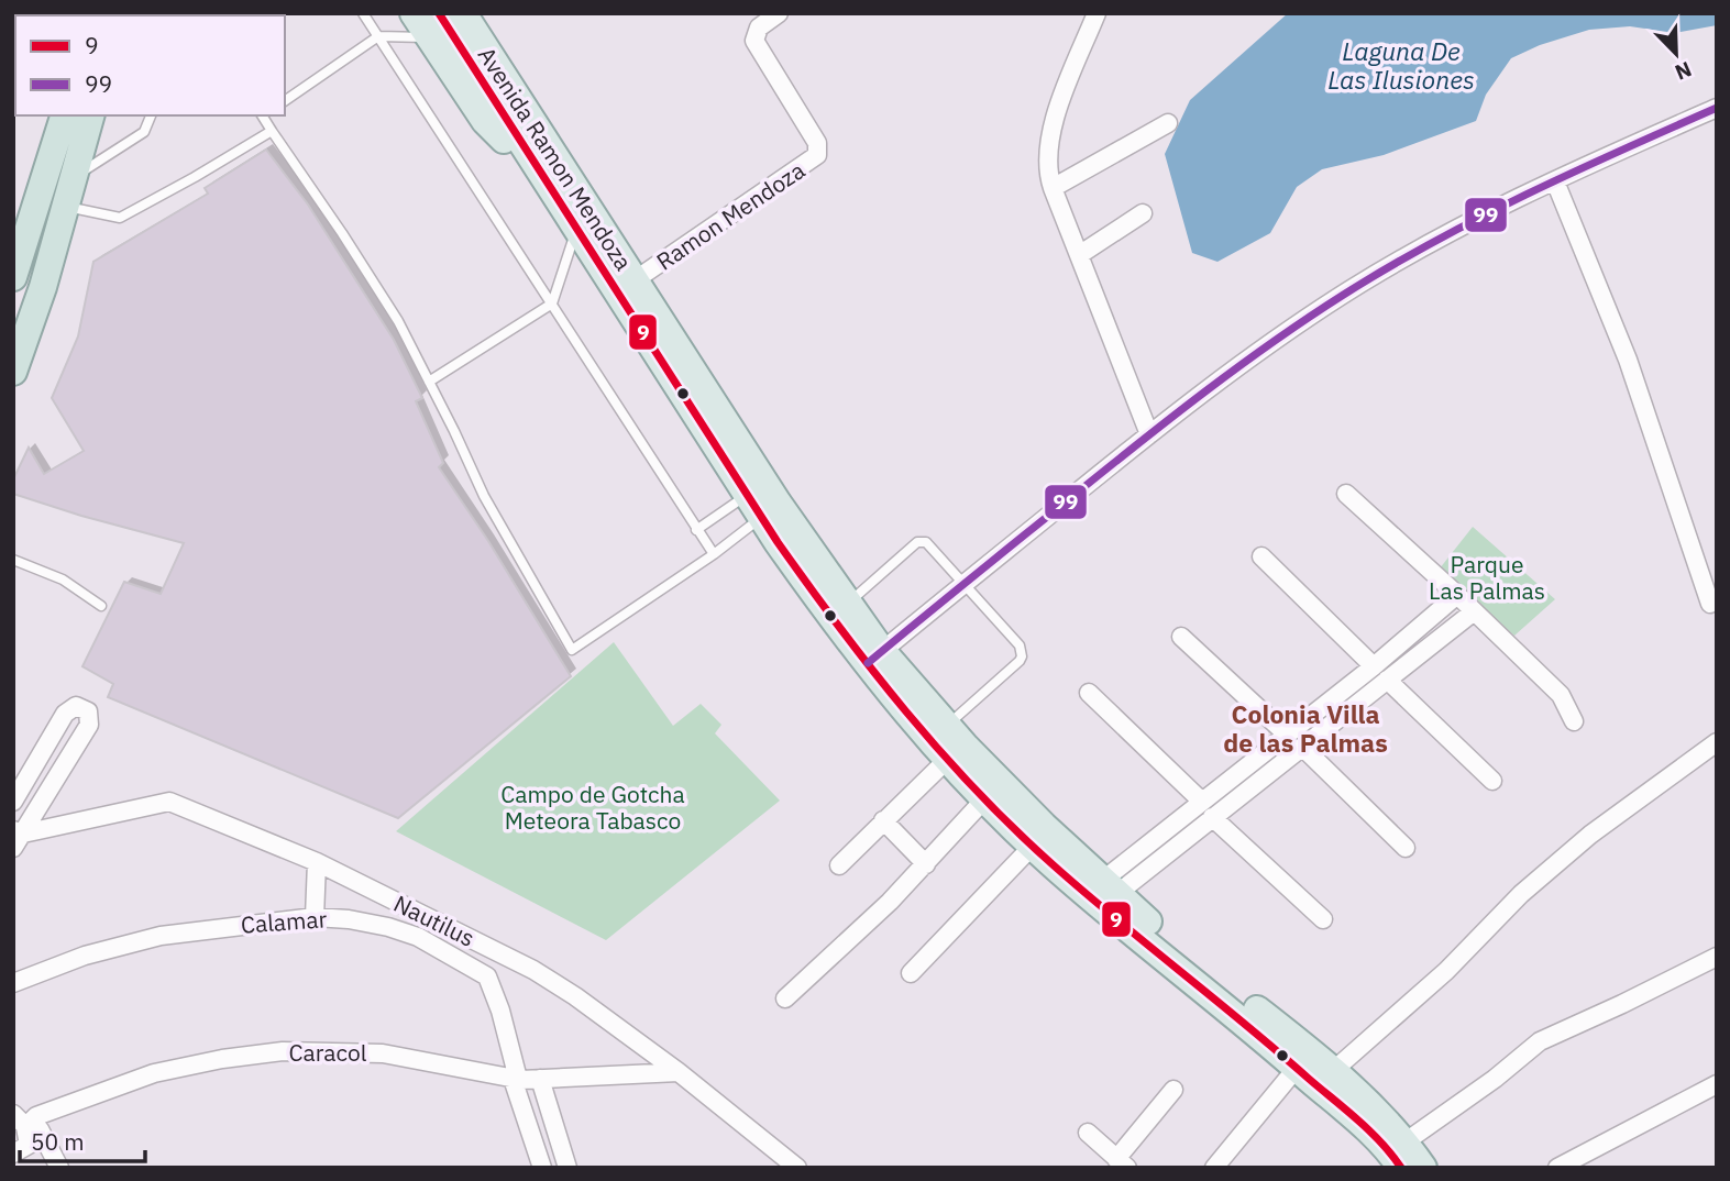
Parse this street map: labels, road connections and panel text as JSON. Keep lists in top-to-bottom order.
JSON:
{
  "streets": {
    "main road": ["Avenida Ramon Mendoza"],
    "street": [
      "Ramon Mendoza",
      "Nautilus",
      "Calamar",
      "Caracol"
    ]
  },
  "crossings": [
    ["Avenida Ramon Mendoza", "Ramon Mendoza"],
    ["Nautilus", "Caracol"],
    ["Calamar", "Caracol"]
  ],
  "districts": ["Colonia Villa de las Palmas"],
  "water": ["Laguna De Las Ilusiones"],
  "parks": ["Parque Las Palmas", "Campo de Gotcha Meteora Tabasco"],
  "lines": ["transit line 9", "transit line 99"],
  "legend": ["9", "99"],
  "scale_bar": "50 m",
  "north": "bottom right"
}
